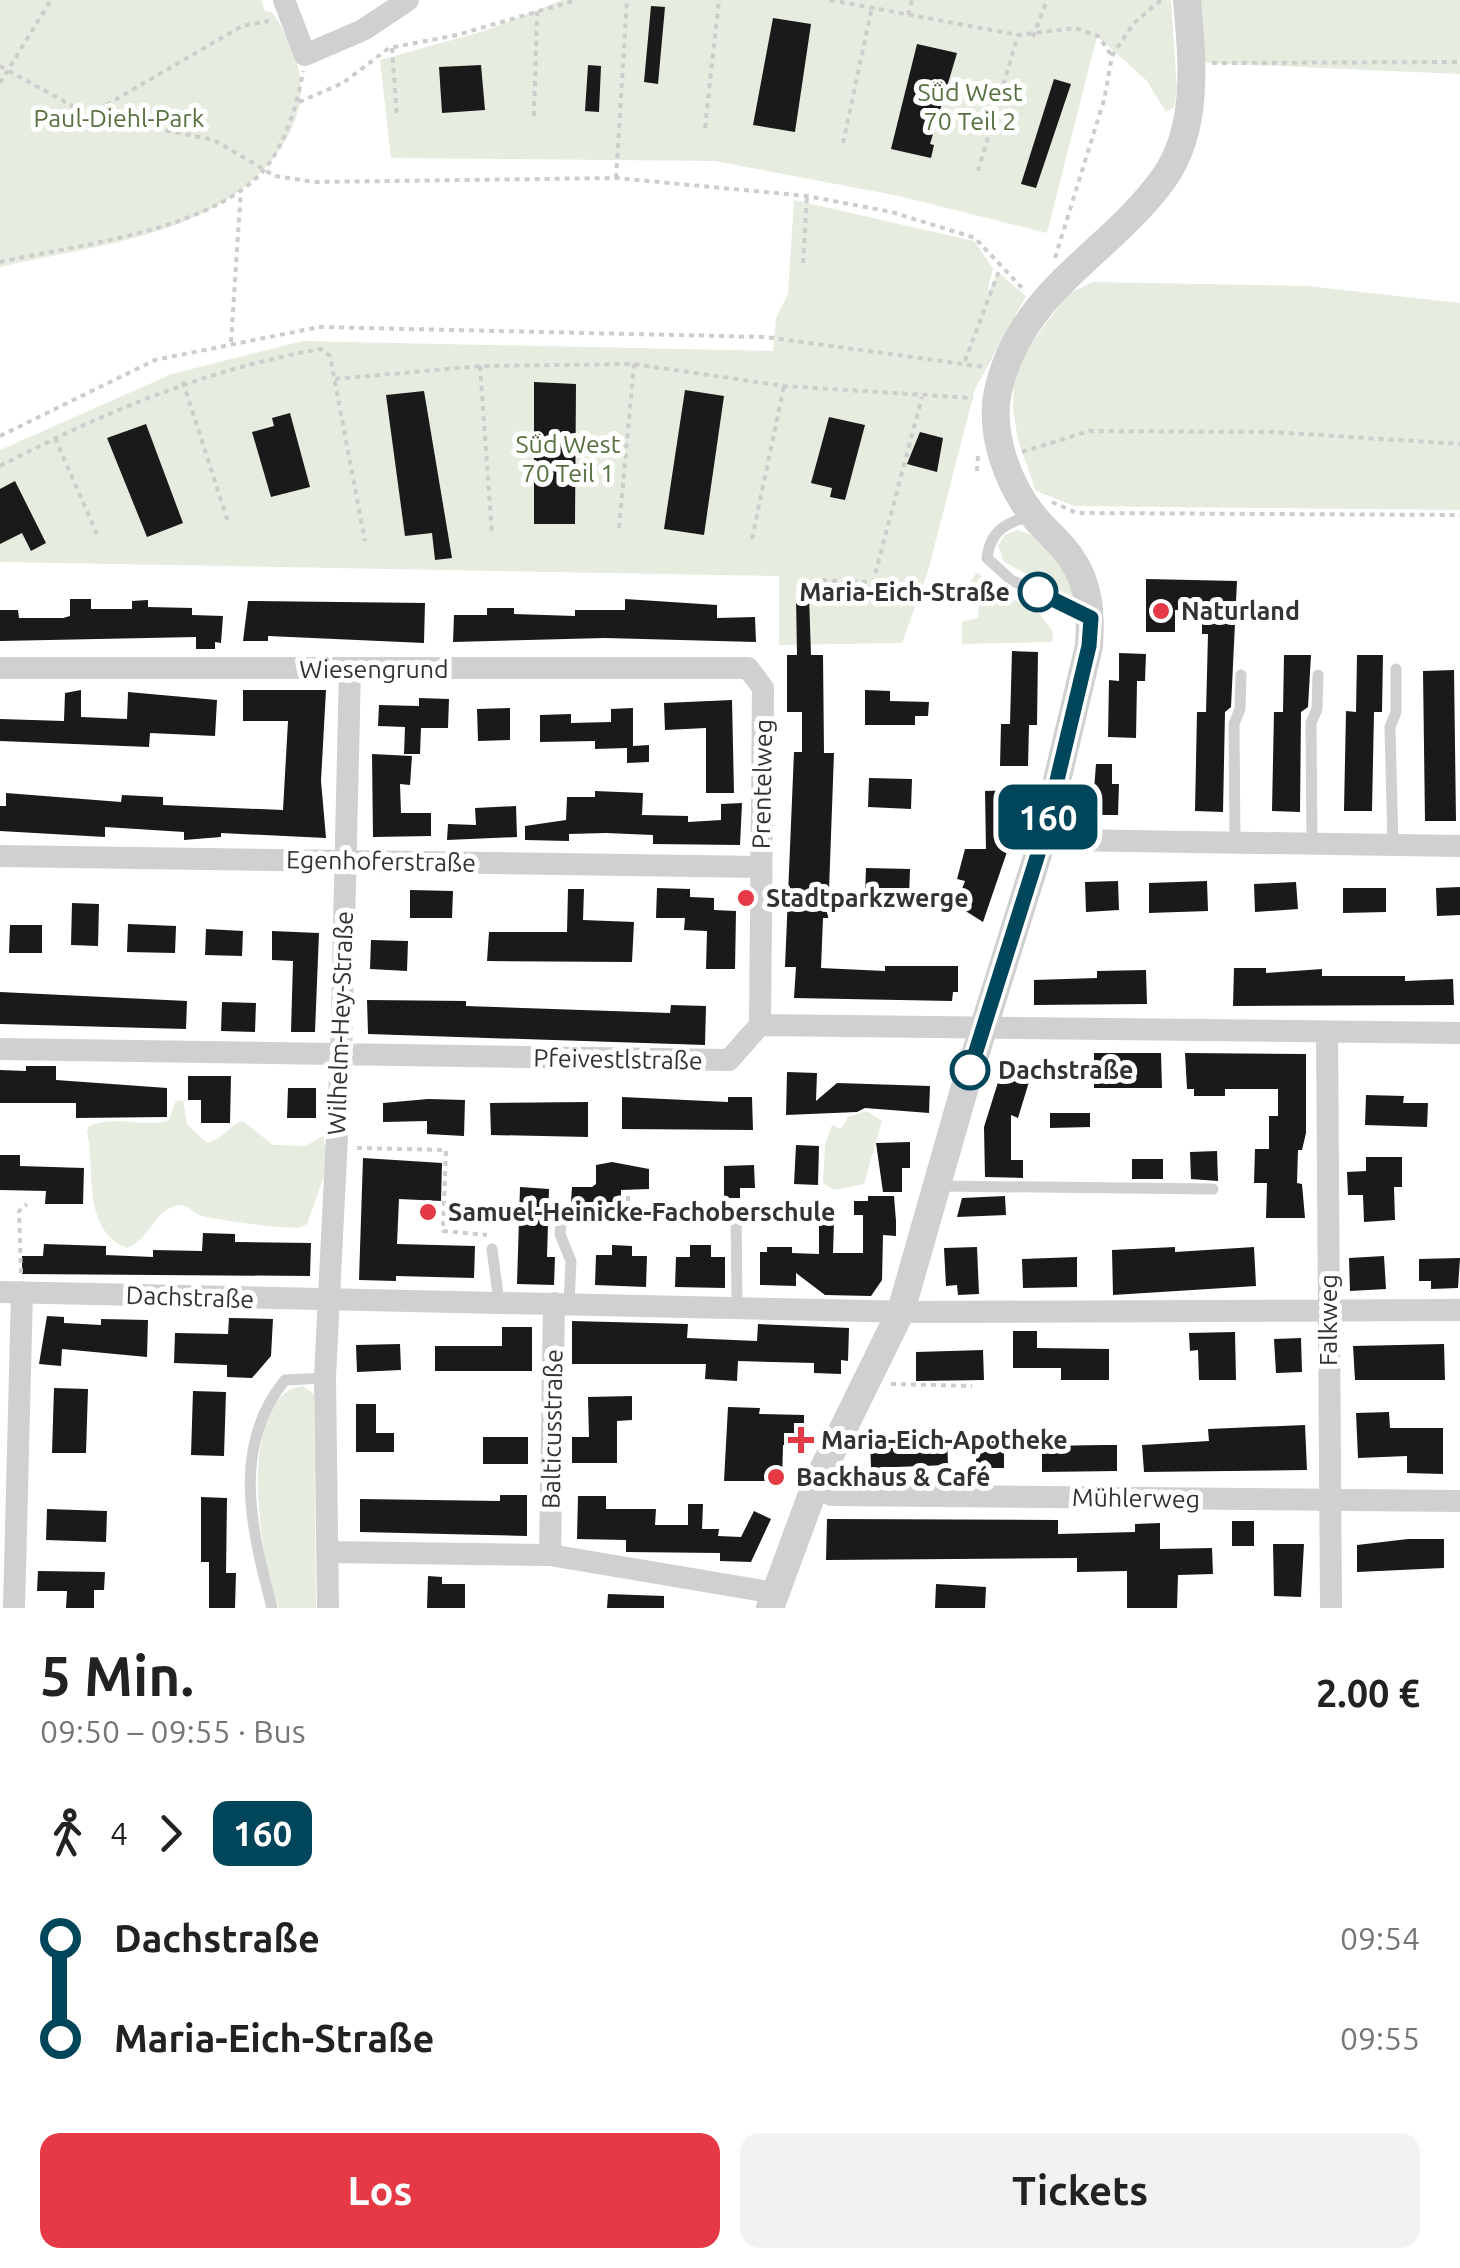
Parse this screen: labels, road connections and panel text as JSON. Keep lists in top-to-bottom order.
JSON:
{
  "streets": {
    "street": [
      "Wiesengrund",
      "Prentelweg",
      "Egenhoferstraße",
      "Wilhelm-Hey-Straße",
      "Pfeivestlstraße",
      "Dachstraße",
      "Falkweg",
      "Balticusstraße",
      "Mühlerweg"
    ]
  },
  "crossings": [
    ["Wiesengrund", "Prentelweg"],
    ["Wiesengrund", "Wilhelm-Hey-Straße"],
    ["Prentelweg", "Egenhoferstraße"],
    ["Prentelweg", "Pfeivestlstraße"],
    ["Egenhoferstraße", "Wilhelm-Hey-Straße"],
    ["Wilhelm-Hey-Straße", "Pfeivestlstraße"],
    ["Wilhelm-Hey-Straße", "Dachstraße"],
    ["Dachstraße", "Falkweg"],
    ["Dachstraße", "Balticusstraße"],
    ["Falkweg", "Mühlerweg"]
  ],
  "parks": ["Süd West 70 Teil 2", "Paul-Diehl-Park", "Süd West 70 Teil 1"],
  "places": {
    "other": [
      "Maria-Eich-Straße",
      "Naturland",
      "Stadtparkzwerge",
      "Dachstraße",
      "Samuel-Heinicke-Fachoberschule",
      "Backhaus & Café"
    ],
    "health": ["Maria-Eich-Apotheke"]
  },
  "lines": ["bus line 160"],
  "page": {
    "on_map": "160",
    "heading": ["5 Min.", "09:50 – 09:55 · Bus", "2.00 €"],
    "legs": ["4", "160"],
    "list": [
      {
        "name": "Dachstraße",
        "value": "09:54"
      },
      {
        "name": "Maria-Eich-Straße",
        "value": "09:55"
      }
    ],
    "buttons": ["Los", "Tickets"]
  }
}
